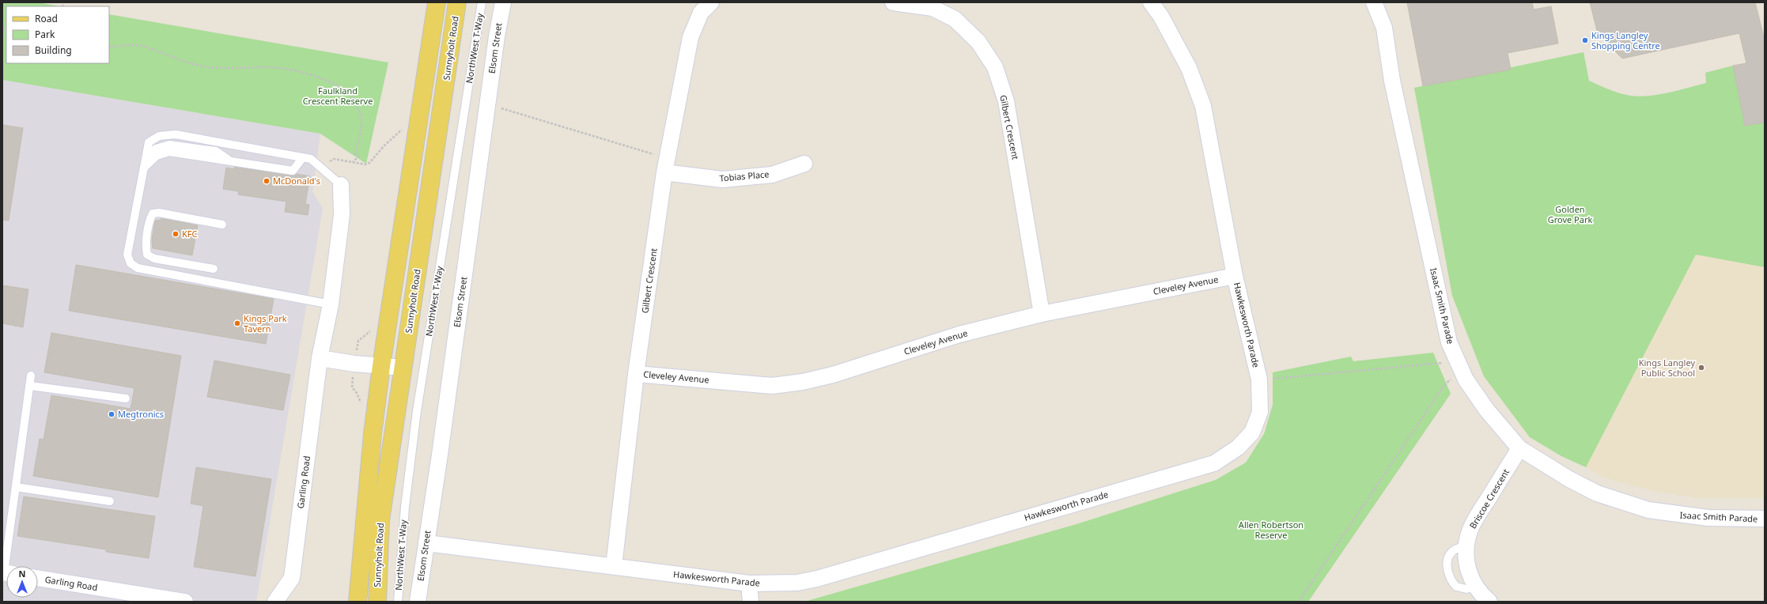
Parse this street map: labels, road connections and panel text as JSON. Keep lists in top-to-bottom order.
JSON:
{
  "streets": {
    "main road": ["Sunnyholt Road"],
    "street": [
      "Elsom Street",
      "Gilbert Crescent",
      "Tobias Place",
      "Cleveley Avenue",
      "Isaac Smith Parade",
      "Hawkesworth Parade",
      "Garling Road",
      "Briscoe Crescent"
    ],
    "lane": ["NorthWest T-Way"]
  },
  "crossings": [
    ["Elsom Street", "Hawkesworth Parade"],
    ["Gilbert Crescent", "Tobias Place"],
    ["Gilbert Crescent", "Cleveley Avenue"],
    ["Gilbert Crescent", "Hawkesworth Parade"],
    ["Cleveley Avenue", "Hawkesworth Parade"],
    ["Isaac Smith Parade", "Briscoe Crescent"]
  ],
  "parks": ["Faulkland Crescent Reserve", "Golden Grove Park", "Allen Robertson Reserve"],
  "places": [
    "Kings Langley Shopping Centre",
    "McDonald's",
    "KFC",
    "Kings Park Tavern",
    "Kings Langley Public School",
    "Megtronics"
  ],
  "legend": ["Road", "Park", "Building"],
  "north": "top"
}
